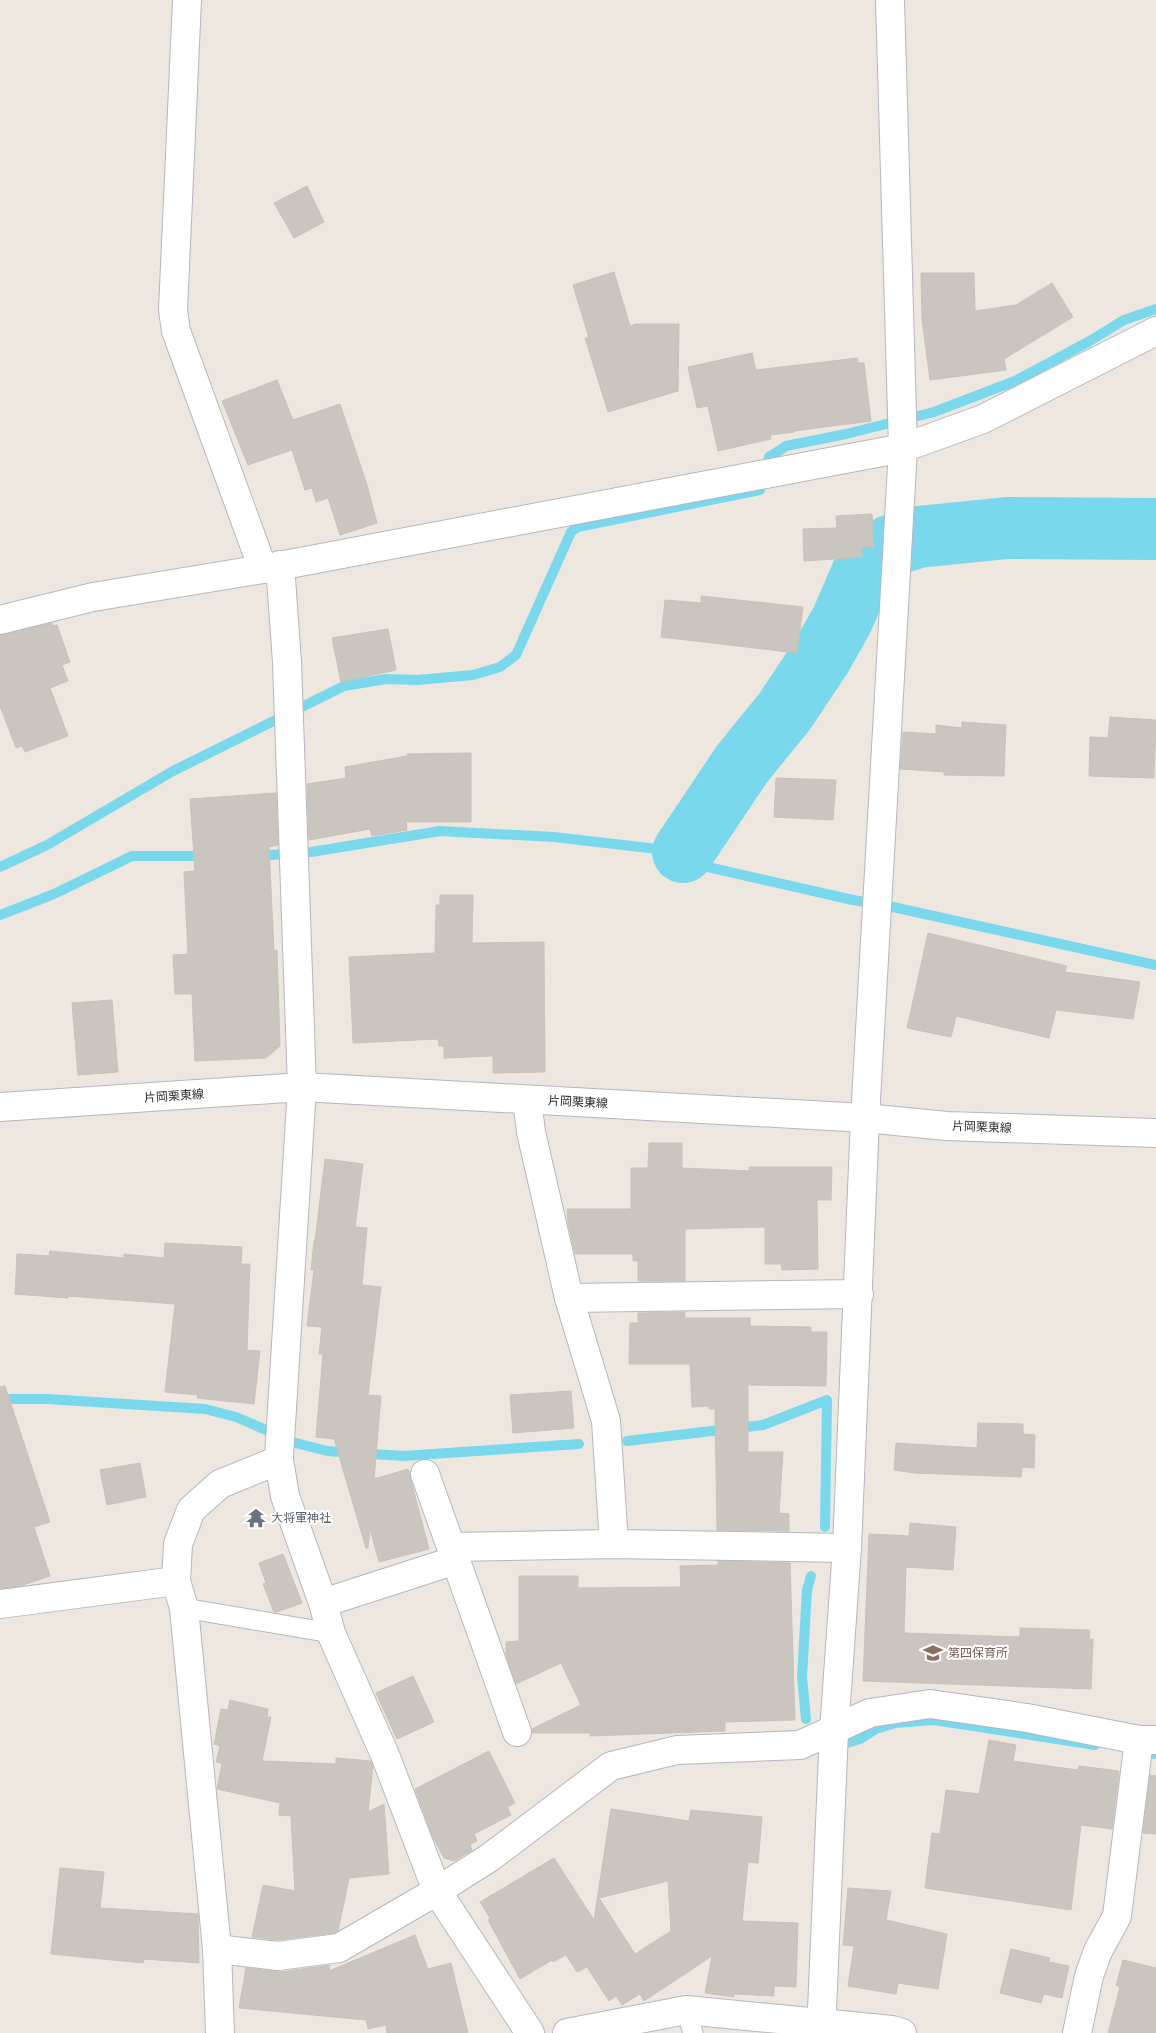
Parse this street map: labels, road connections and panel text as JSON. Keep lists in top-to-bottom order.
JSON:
{
  "streets": {
    "street": ["片岡栗東線"]
  },
  "places": {
    "temple": ["大将軍神社"],
    "school or university": ["第四保育所"]
  }
}
